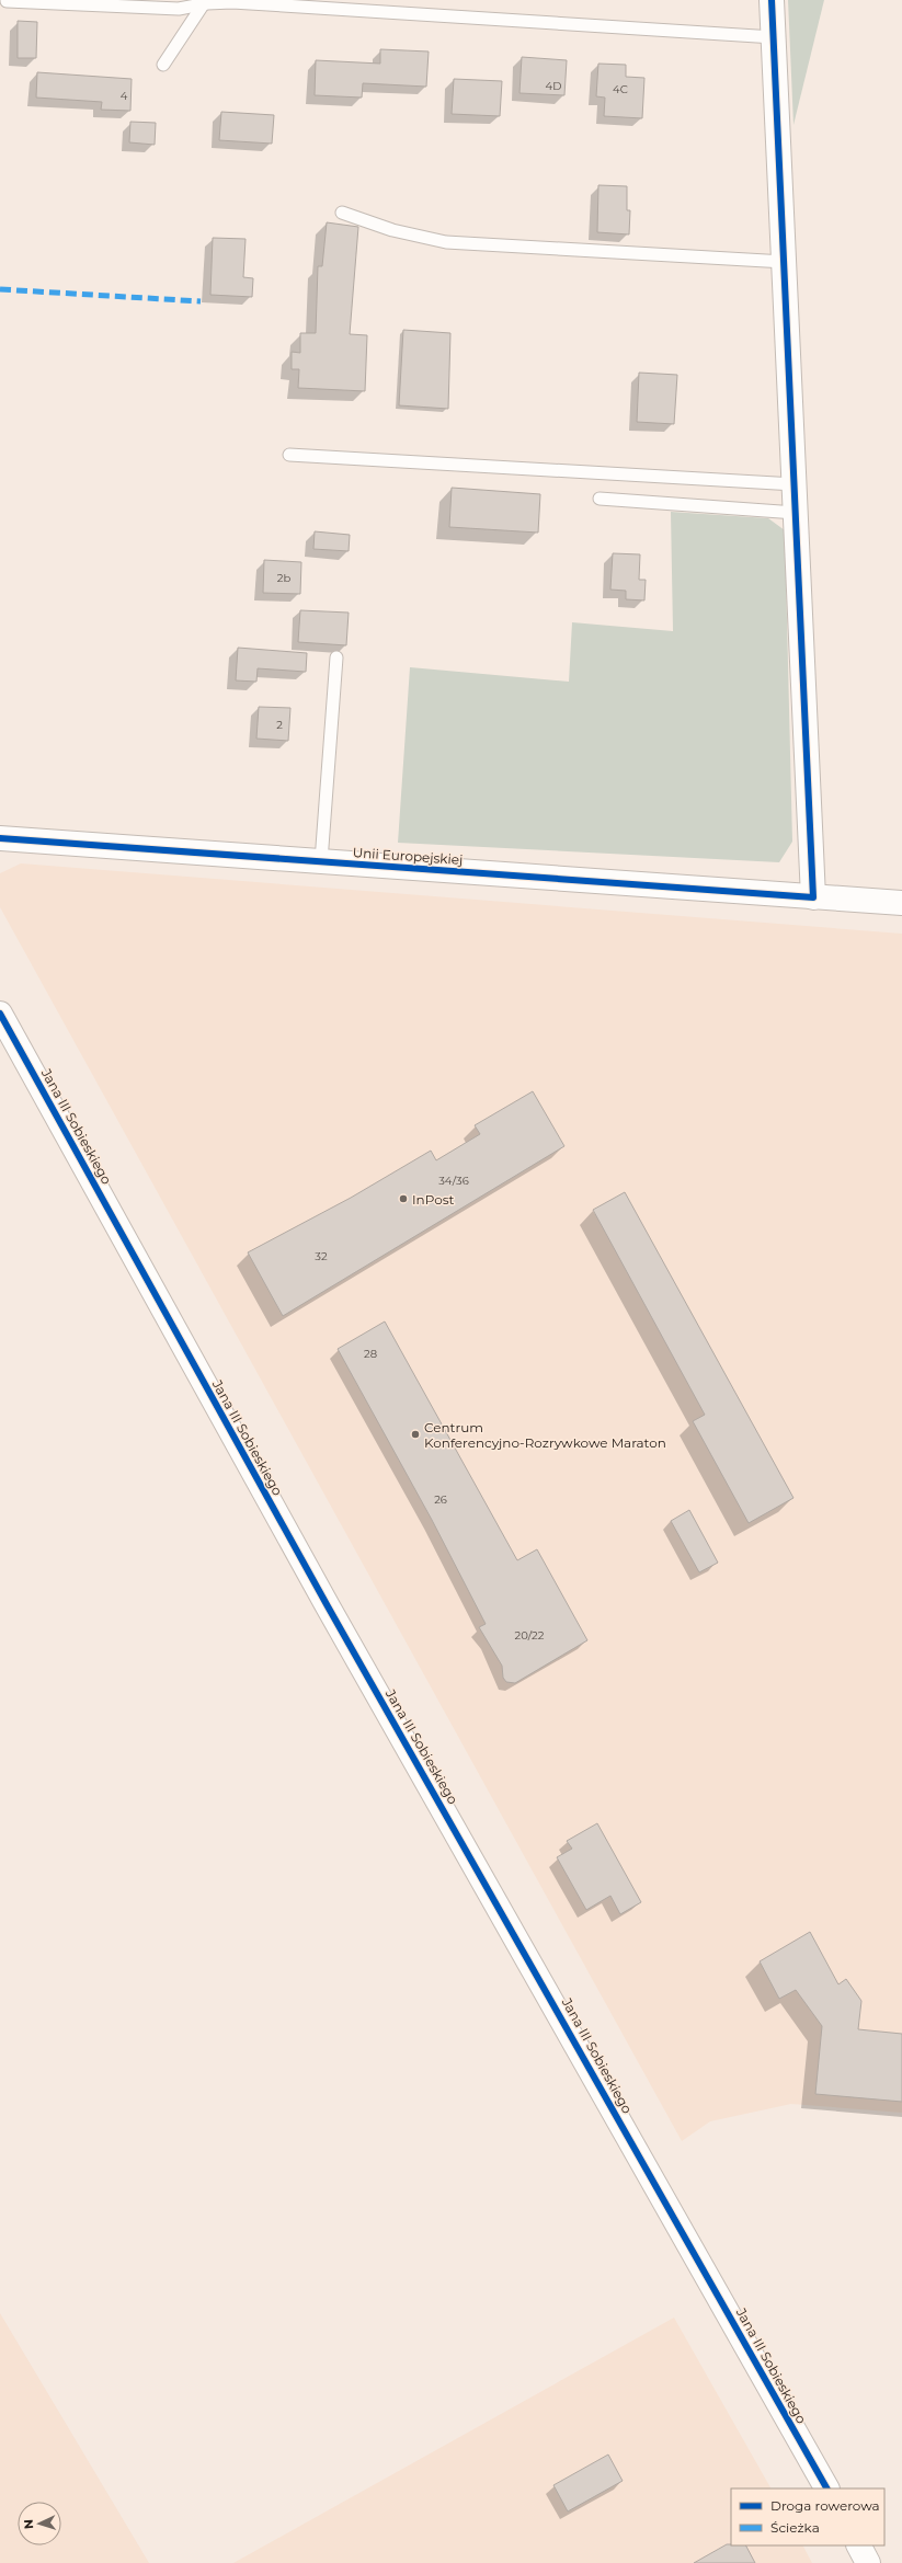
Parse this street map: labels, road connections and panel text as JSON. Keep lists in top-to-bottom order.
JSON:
{
  "streets": {
    "main road": ["Unii Europejskiej", "Jana III Sobieskiego"]
  },
  "places": ["InPost", "Centrum Konferencyjno-Rozrywkowe Maraton"],
  "house_numbers": [
    "4D",
    "4C",
    "4",
    "2b",
    "2",
    "34/36",
    "32",
    "28",
    "26",
    "20/22"
  ],
  "legend": ["Droga rowerowa", "Ścieżka"],
  "north": "left"
}
